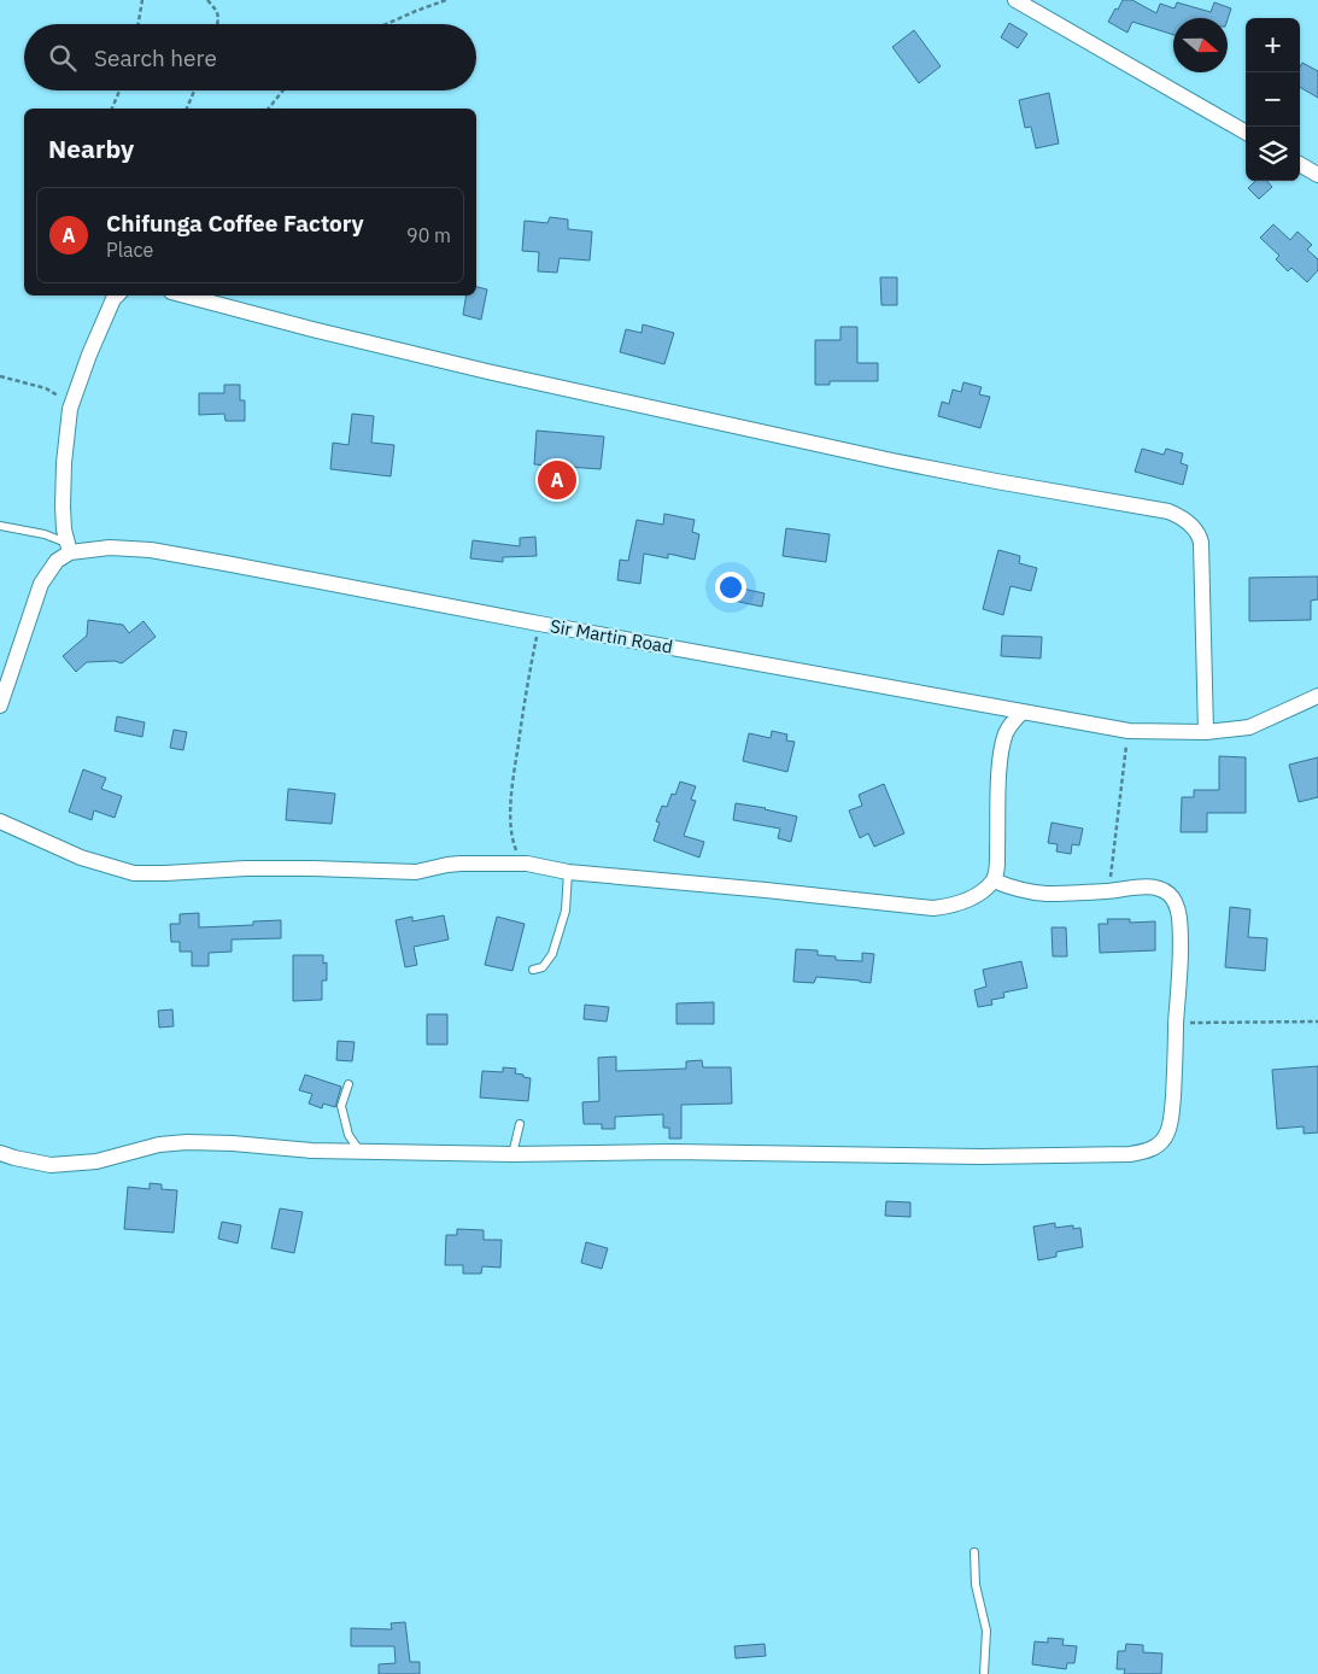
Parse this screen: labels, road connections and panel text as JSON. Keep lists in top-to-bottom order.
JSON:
{
  "streets": {
    "street": ["Sir Martin Road"]
  },
  "north": "right",
  "page": {
    "map_buttons": ["+", "−"],
    "search": "Search here",
    "heading": "Nearby",
    "list": [
      {
        "mark": "A",
        "name": "Chifunga Coffee Factory",
        "note": "Place",
        "value": "90 m"
      }
    ],
    "pins": "A"
  }
}
